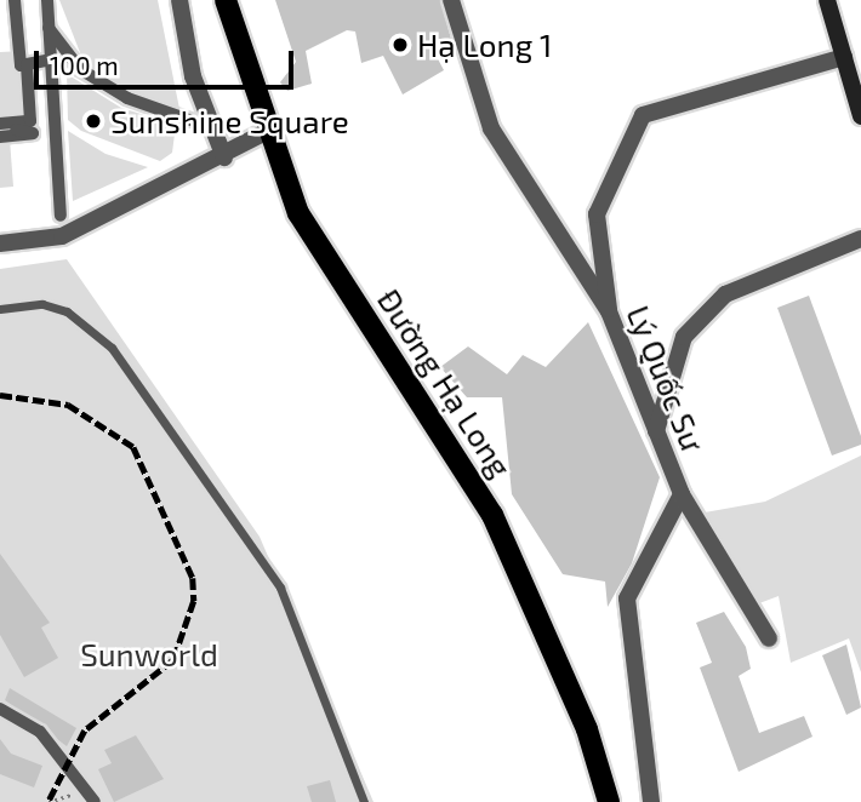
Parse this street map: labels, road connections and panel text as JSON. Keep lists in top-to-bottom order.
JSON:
{
  "streets": {
    "main road": ["Đường Hạ Long"],
    "street": ["Lý Quốc Sư"]
  },
  "parks": ["Sunworld"],
  "places": ["Hạ Long 1", "Sunshine Square"],
  "scale_bar": "100 m"
}
